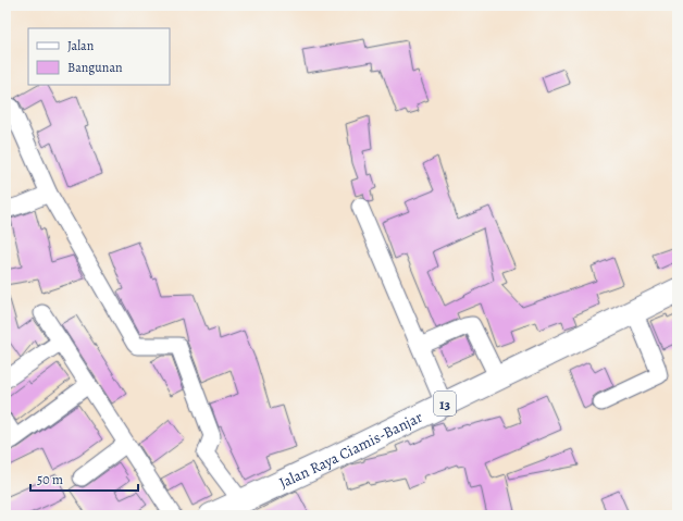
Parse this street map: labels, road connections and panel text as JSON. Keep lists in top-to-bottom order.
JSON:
{
  "streets": {
    "highway": ["13", "Jalan Raya Ciamis-Banjar"]
  },
  "legend": ["Jalan", "Bangunan"],
  "scale_bar": "50 m"
}
